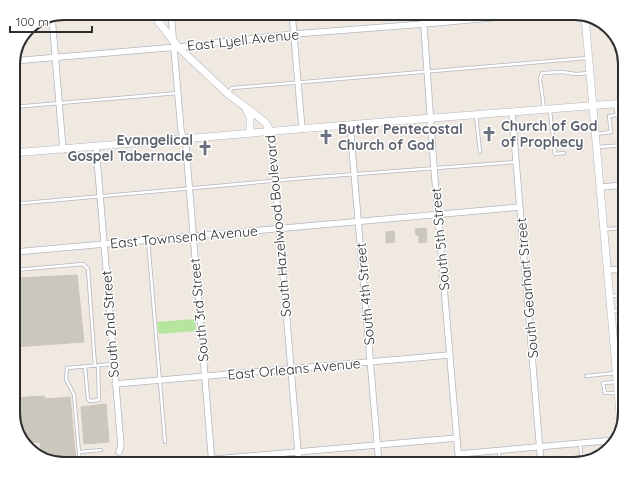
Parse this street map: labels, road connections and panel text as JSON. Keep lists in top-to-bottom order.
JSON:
{
  "streets": {
    "street": [
      "East Lyell Avenue",
      "South Hazelwood Boulevard",
      "East Townsend Avenue",
      "South 5th Street",
      "South Gearhart Street",
      "South 4th Street",
      "South 3rd Street",
      "South 2nd Street",
      "East Orleans Avenue"
    ]
  },
  "crossings": [
    ["East Lyell Avenue", "South Hazelwood Boulevard"],
    ["East Lyell Avenue", "South 5th Street"],
    ["East Lyell Avenue", "South 3rd Street"],
    ["South Hazelwood Boulevard", "East Townsend Avenue"],
    ["South Hazelwood Boulevard", "South 3rd Street"],
    ["South Hazelwood Boulevard", "East Orleans Avenue"],
    ["East Townsend Avenue", "South 5th Street"],
    ["East Townsend Avenue", "South Gearhart Street"],
    ["East Townsend Avenue", "South 4th Street"],
    ["East Townsend Avenue", "South 3rd Street"],
    ["East Townsend Avenue", "South 2nd Street"],
    ["South 5th Street", "East Orleans Avenue"],
    ["South 4th Street", "East Orleans Avenue"],
    ["South 3rd Street", "East Orleans Avenue"],
    ["South 2nd Street", "East Orleans Avenue"]
  ],
  "places": {
    "church": ["Church of God of Prophecy", "Butler Pentecostal Church of God", "Evangelical Gospel Tabernacle"]
  },
  "scale_bar": "100 m"
}
